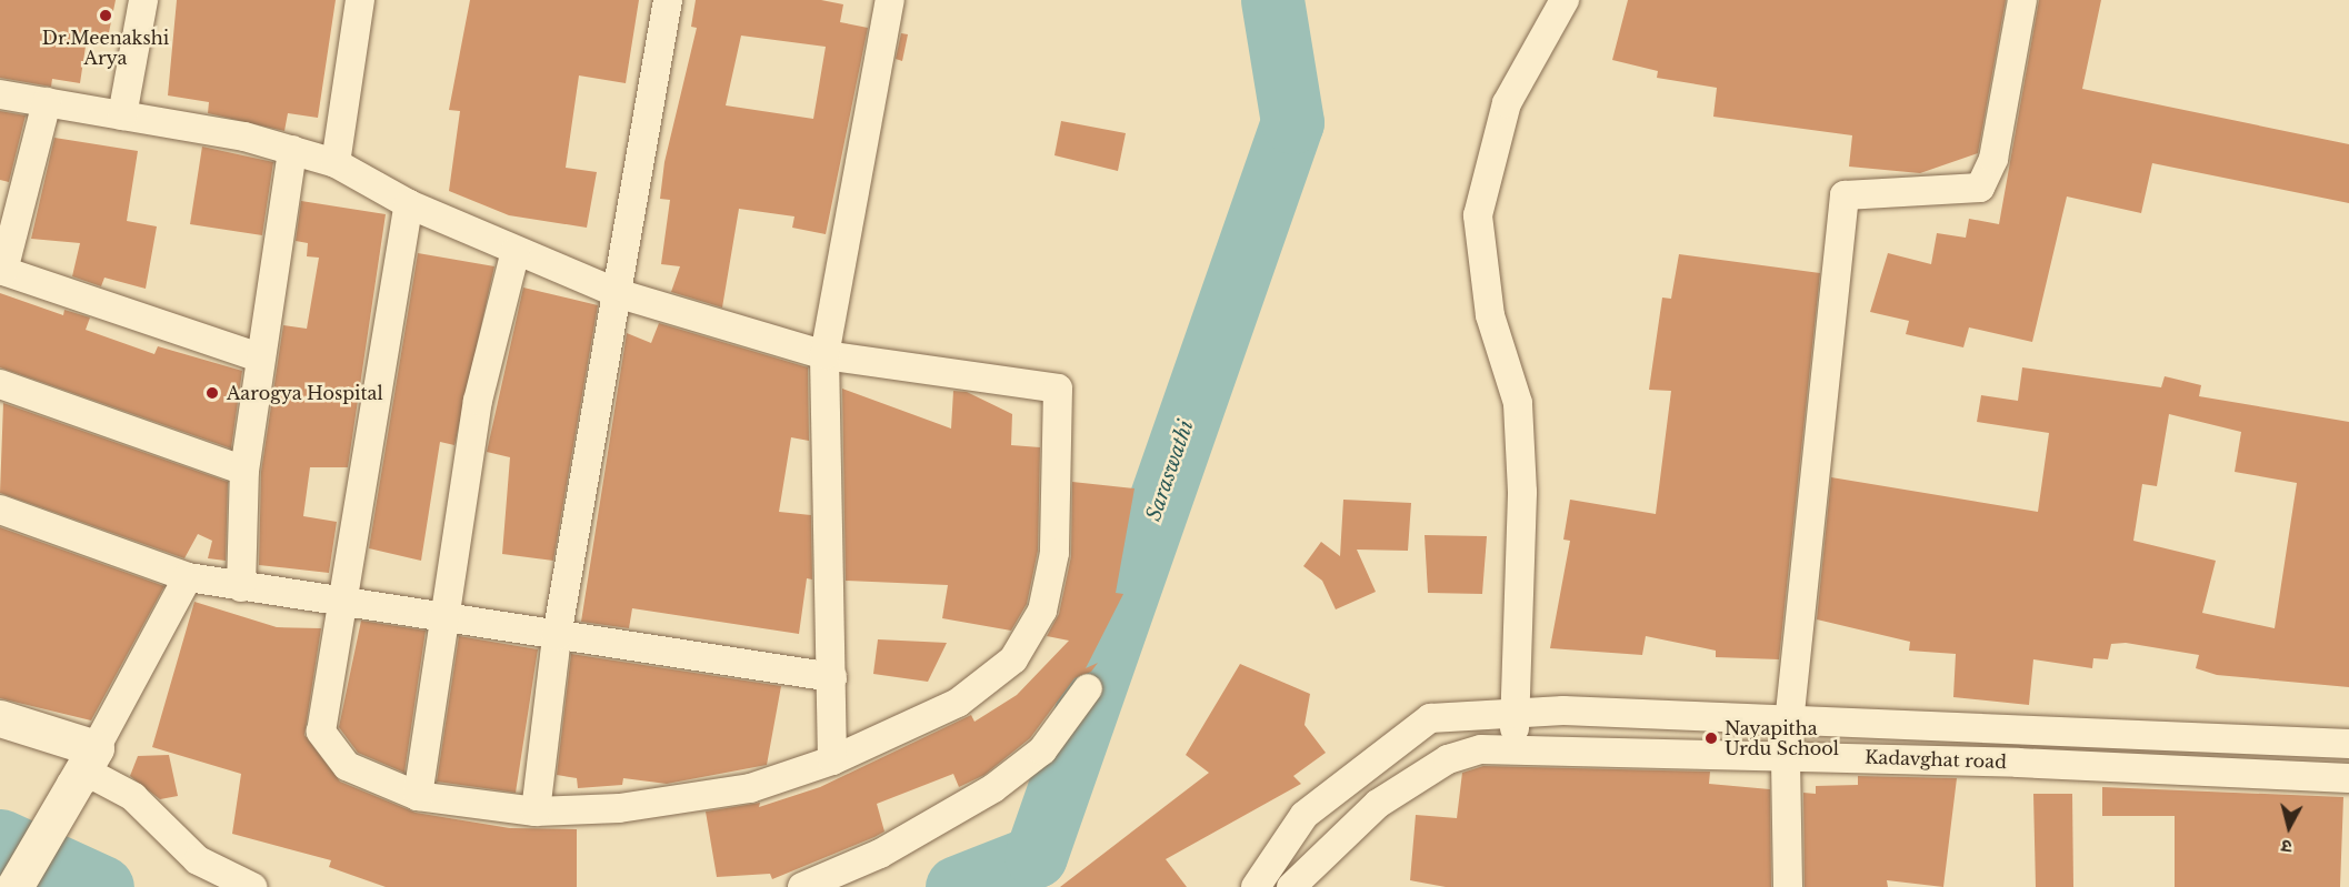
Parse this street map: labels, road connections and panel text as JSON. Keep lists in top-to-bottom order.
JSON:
{
  "streets": {
    "street": ["Kadavghat road"]
  },
  "water": ["Saraswathi"],
  "places": ["Dr.Meenakshi Arya", "Aarogya Hospital", "Nayapitha Urdu School"],
  "north": "bottom"
}
